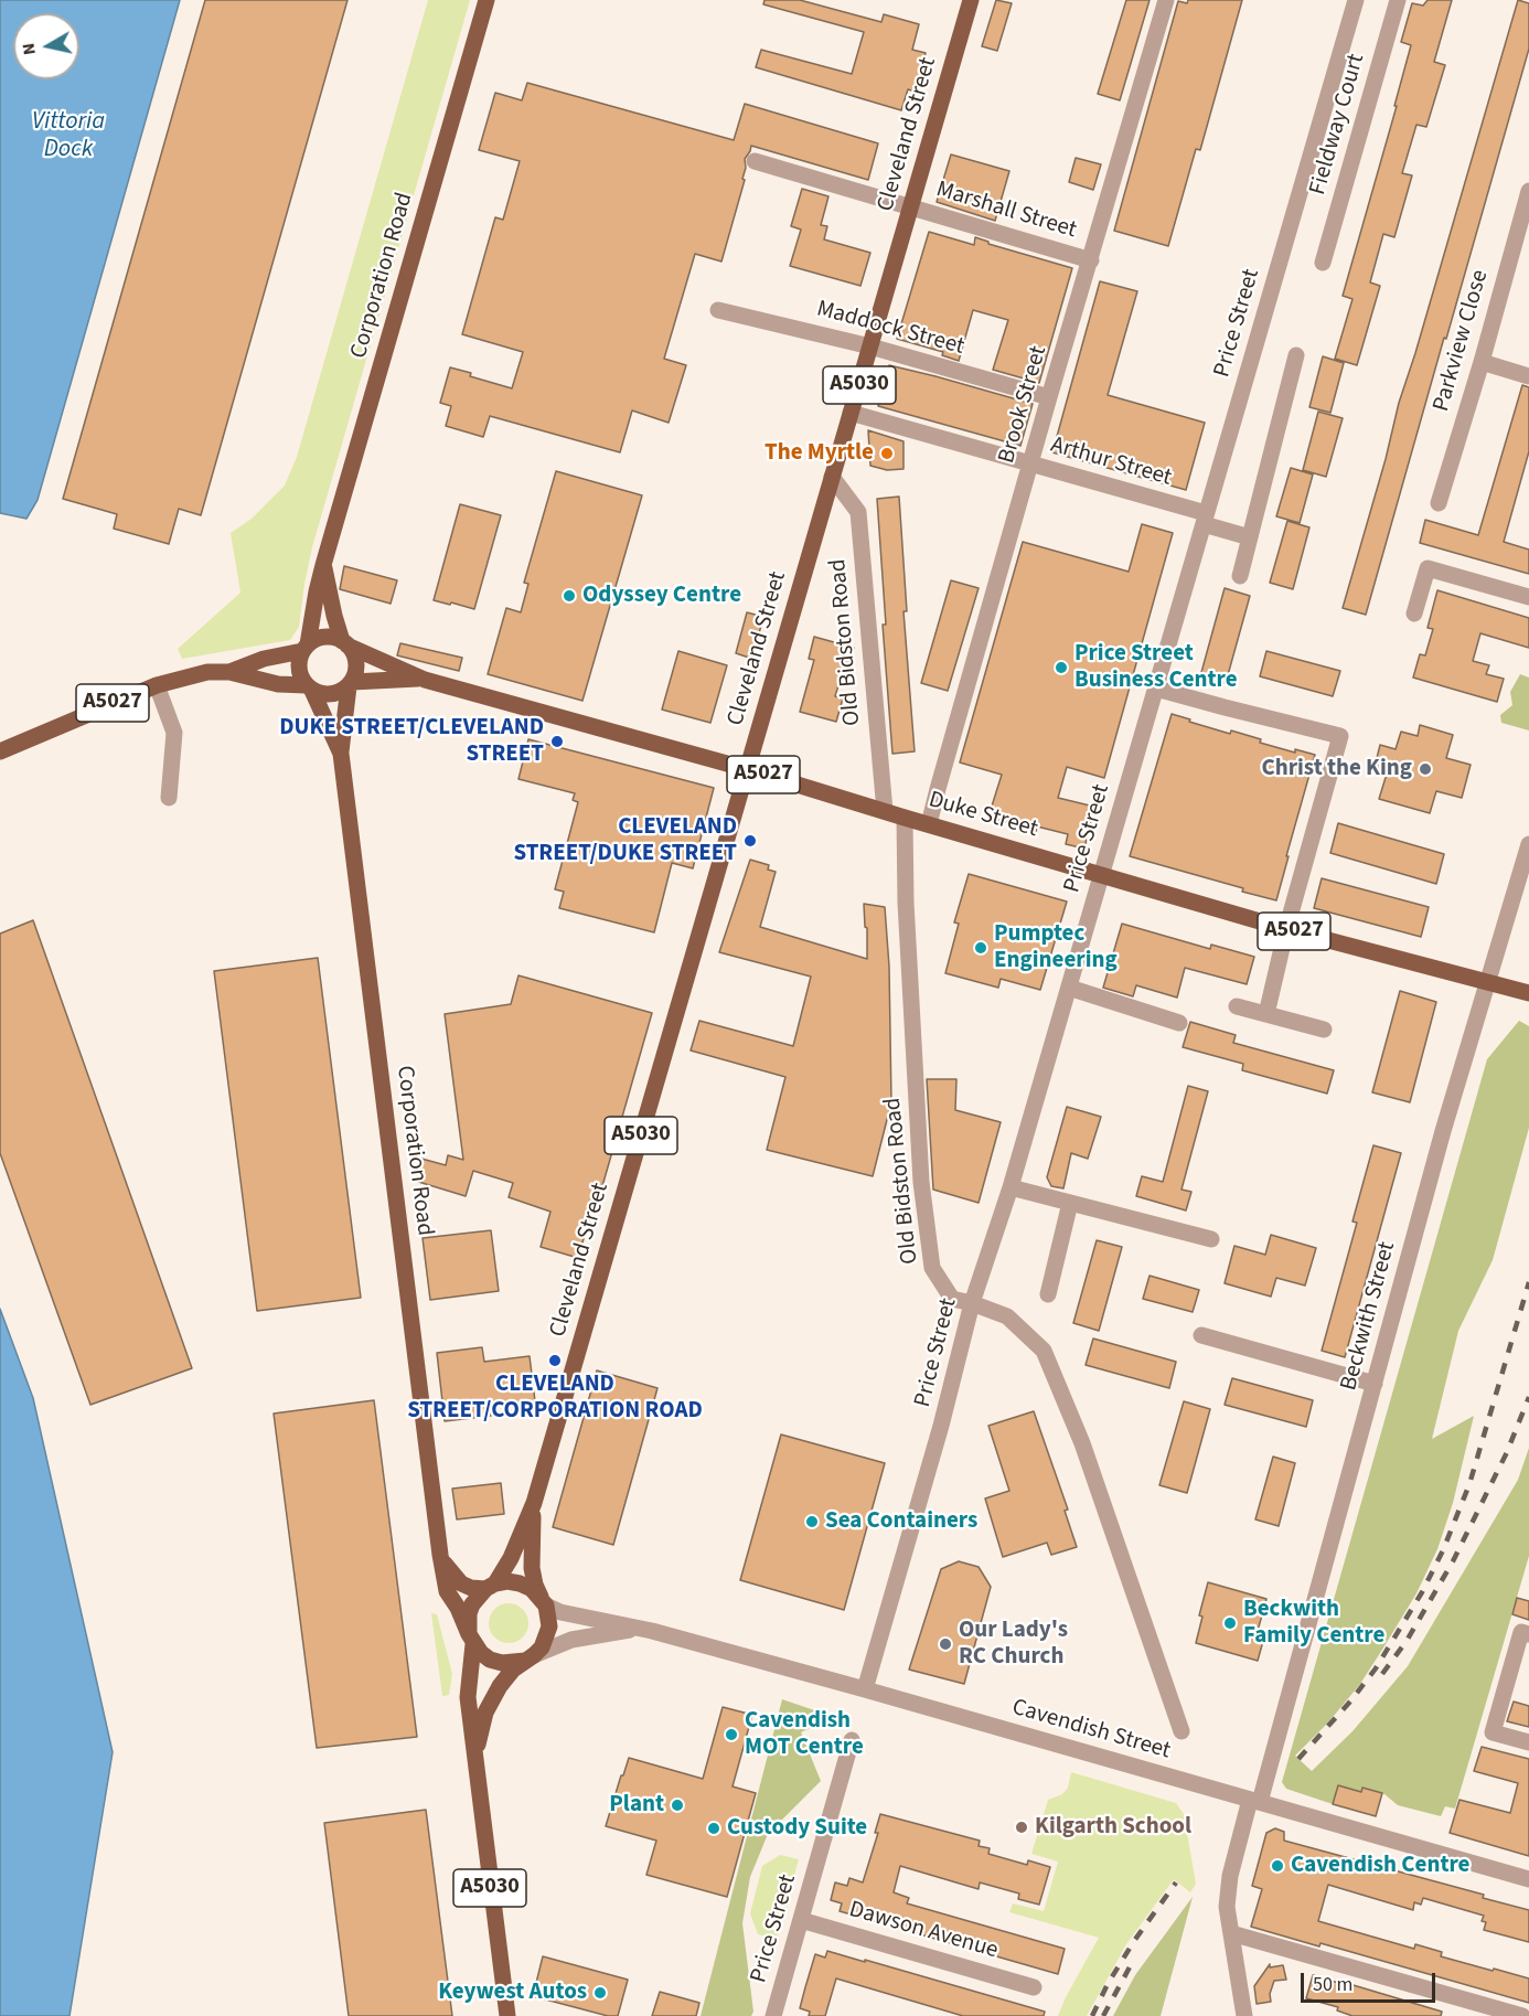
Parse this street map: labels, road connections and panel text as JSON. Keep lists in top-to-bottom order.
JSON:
{
  "streets": {
    "main road": [
      "Cleveland Street",
      "Corporation Road",
      "A5030",
      "A5027",
      "Duke Street"
    ],
    "street": [
      "Fieldway Court",
      "Marshall Street",
      "Price Street",
      "Maddock Street",
      "Parkview Close",
      "Brook Street",
      "Arthur Street",
      "Old Bidston Road",
      "Beckwith Street",
      "Cavendish Street",
      "Dawson Avenue"
    ]
  },
  "crossings": [
    ["Cleveland Street", "Marshall Street"],
    ["Cleveland Street", "Corporation Road"],
    ["Cleveland Street", "Maddock Street"],
    ["Cleveland Street", "A5030"],
    ["Cleveland Street", "Arthur Street"],
    ["Cleveland Street", "Old Bidston Road"],
    ["Cleveland Street", "Duke Street"],
    ["Cleveland Street", "Cavendish Street"],
    ["Marshall Street", "Brook Street"],
    ["Corporation Road", "A5030"],
    ["Corporation Road", "A5027"],
    ["Corporation Road", "Duke Street"],
    ["Corporation Road", "Cavendish Street"],
    ["Price Street", "Arthur Street"],
    ["Price Street", "Old Bidston Road"],
    ["Price Street", "Duke Street"],
    ["Price Street", "Cavendish Street"],
    ["Price Street", "Dawson Avenue"],
    ["Maddock Street", "Brook Street"],
    ["A5030", "Cavendish Street"],
    ["Brook Street", "Arthur Street"],
    ["Brook Street", "Duke Street"],
    ["Old Bidston Road", "Duke Street"],
    ["A5027", "Duke Street"],
    ["Duke Street", "Beckwith Street"],
    ["Beckwith Street", "Cavendish Street"]
  ],
  "water": ["Vittoria Dock"],
  "places": [
    "The Myrtle",
    "Odyssey Centre",
    "Price Street Business Centre",
    "DUKE STREET/CLEVELAND STREET",
    "Christ the King",
    "CLEVELAND STREET/DUKE STREET",
    "Pumptec Engineering",
    "CLEVELAND STREET/CORPORATION ROAD",
    "Sea Containers",
    "Beckwith Family Centre",
    "Our Lady's RC Church",
    "Cavendish MOT Centre",
    "Plant",
    "Kilgarth School",
    "Custody Suite",
    "Cavendish Centre",
    "Keywest Autos"
  ],
  "scale_bar": "50 m",
  "north": "left"
}
